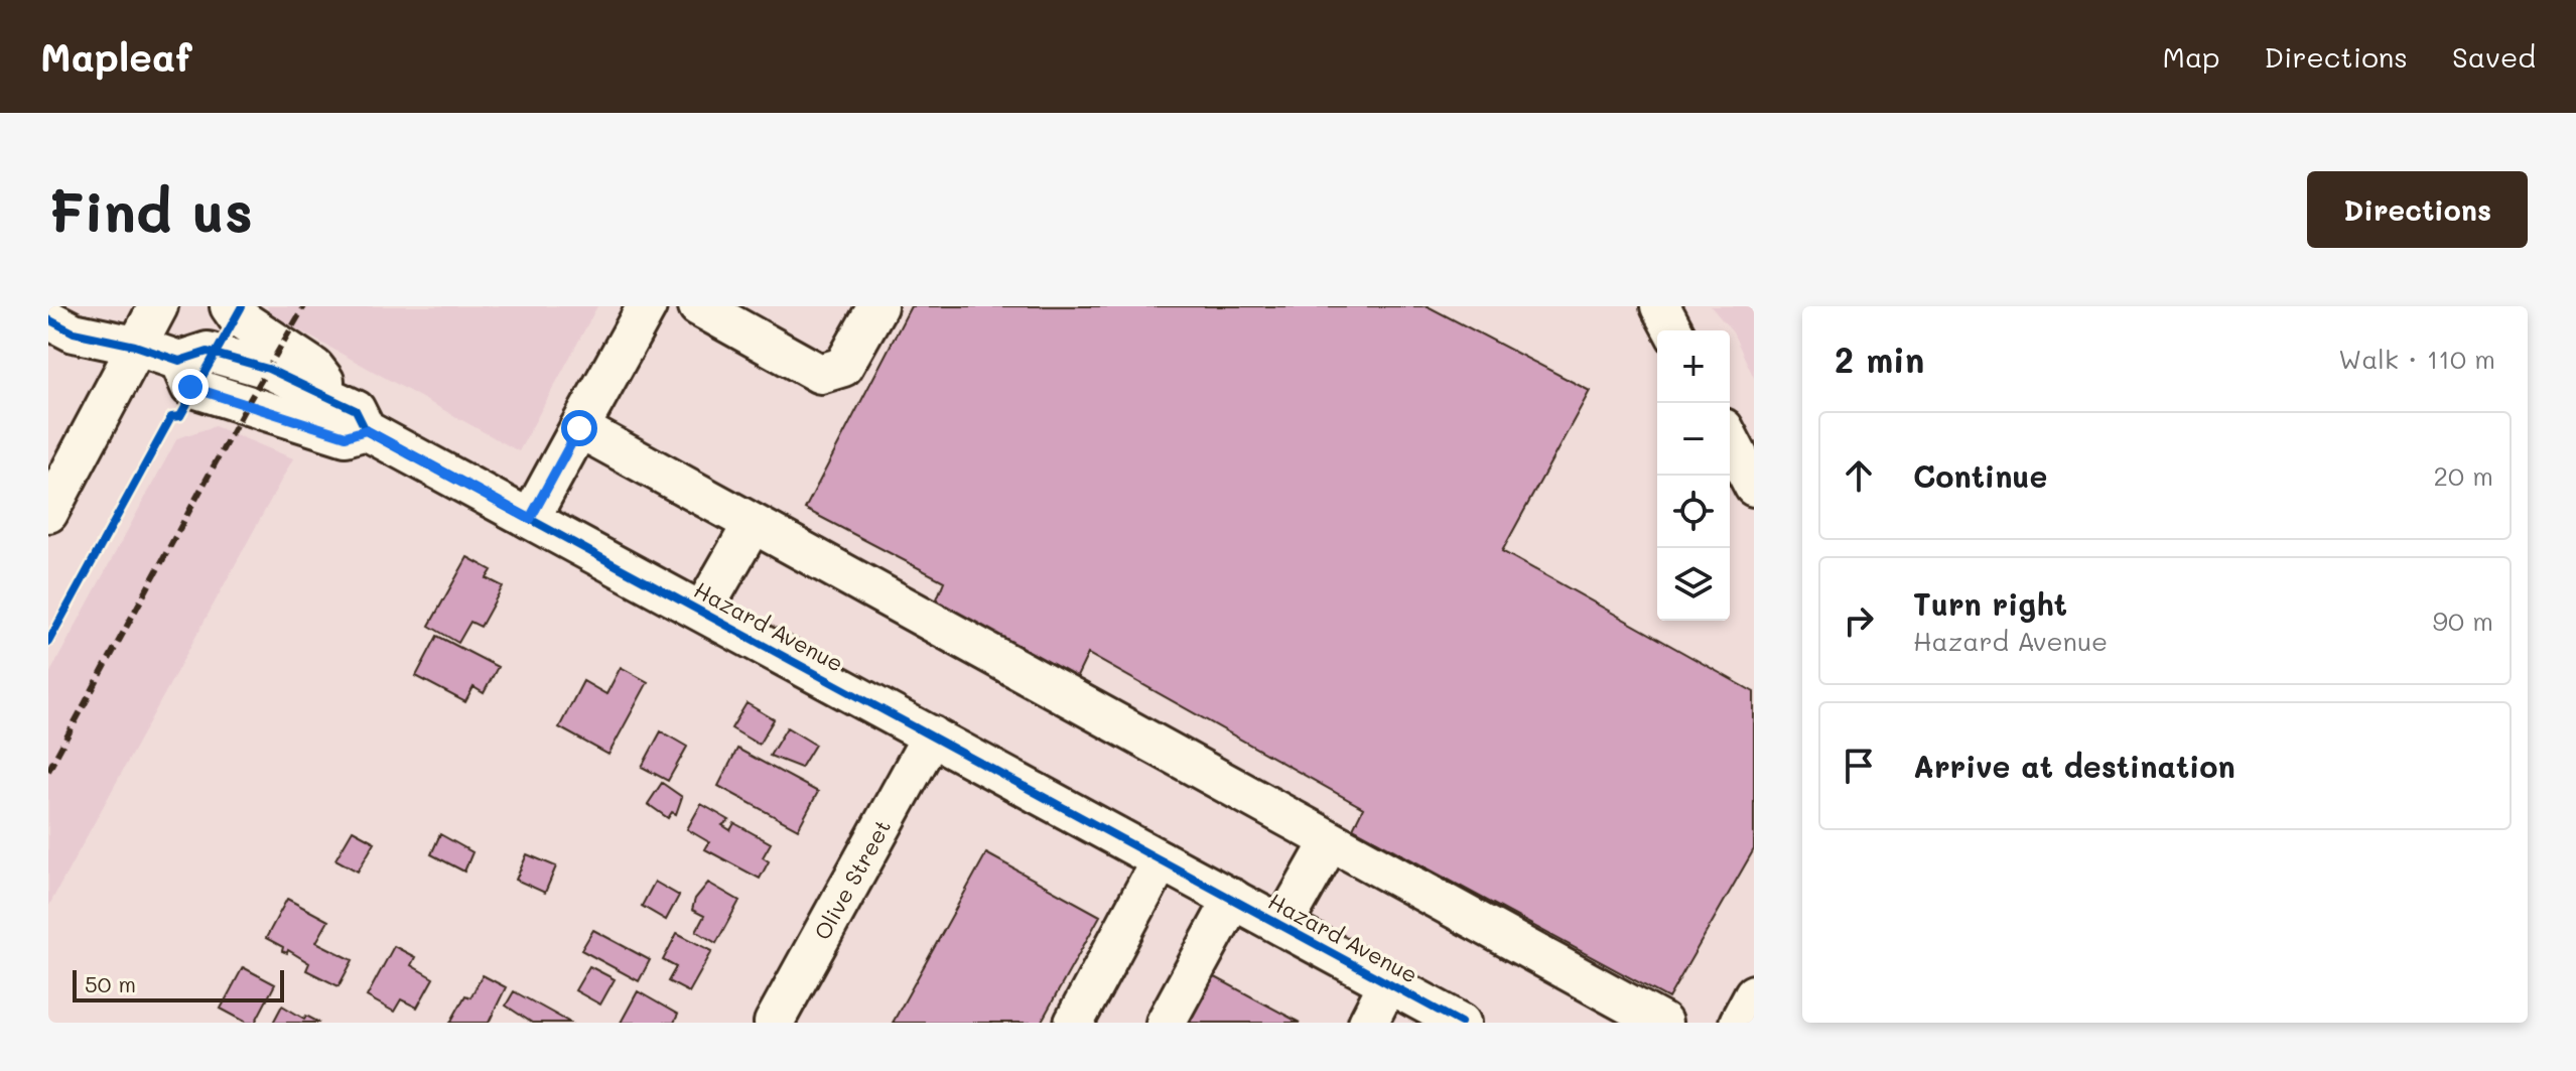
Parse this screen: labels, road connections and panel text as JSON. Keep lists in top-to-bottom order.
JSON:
{
  "streets": {
    "street": ["Hazard Avenue", "Olive Street"]
  },
  "crossings": [
    ["Hazard Avenue", "Olive Street"]
  ],
  "scale_bar": "50 m",
  "page": {
    "header": "Mapleaf",
    "nav": ["Map", "Directions", "Saved"],
    "buttons": "Directions",
    "title": "Find us",
    "heading": ["2 min", "Walk · 110 m"],
    "map_buttons": ["+", "−"],
    "list": [
      ["Continue", "20 m"],
      ["Turn right", "Hazard Avenue", "90 m"],
      "Arrive at destination"
    ],
    "scale": "50 m"
  }
}
